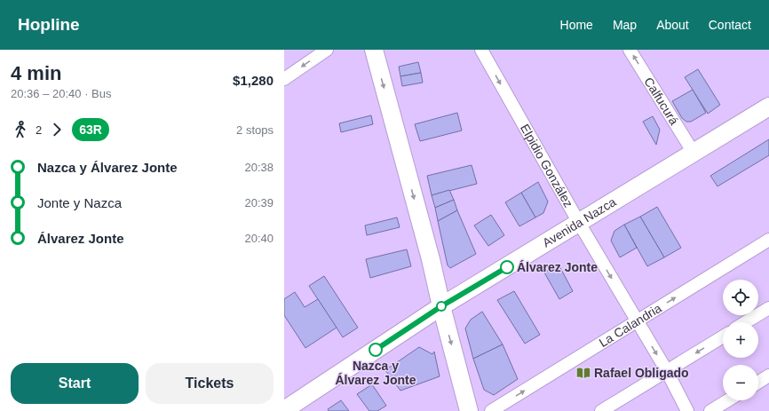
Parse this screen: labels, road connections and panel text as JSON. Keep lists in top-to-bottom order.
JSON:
{
  "streets": {
    "main road": ["Avenida Nazca"],
    "street": ["Calfucurá", "Elpidio González", "La Calandria"]
  },
  "crossings": [
    ["Calfucurá", "Avenida Nazca"],
    ["Elpidio González", "Avenida Nazca"],
    ["Elpidio González", "La Calandria"]
  ],
  "one_way": ["Calfucurá", "Elpidio González"],
  "places": {
    "other": ["Álvarez Jonte", "Nazca y Álvarez Jonte"],
    "library": ["Rafael Obligado"]
  },
  "lines": ["bus line 63R"],
  "page": {
    "header": "Hopline",
    "nav": [
      "Home",
      "Map",
      "About",
      "Contact"
    ],
    "heading": ["4 min", "20:36 – 20:40 · Bus", "$1,280"],
    "legs": ["2", "63R", "2 stops"],
    "list": [
      {
        "name": "Nazca y Álvarez Jonte",
        "value": "20:38"
      },
      {
        "name": "Jonte y Nazca",
        "value": "20:39"
      },
      {
        "name": "Álvarez Jonte",
        "value": "20:40"
      }
    ],
    "map_buttons": ["+", "−"],
    "buttons": ["Start", "Tickets"]
  }
}
